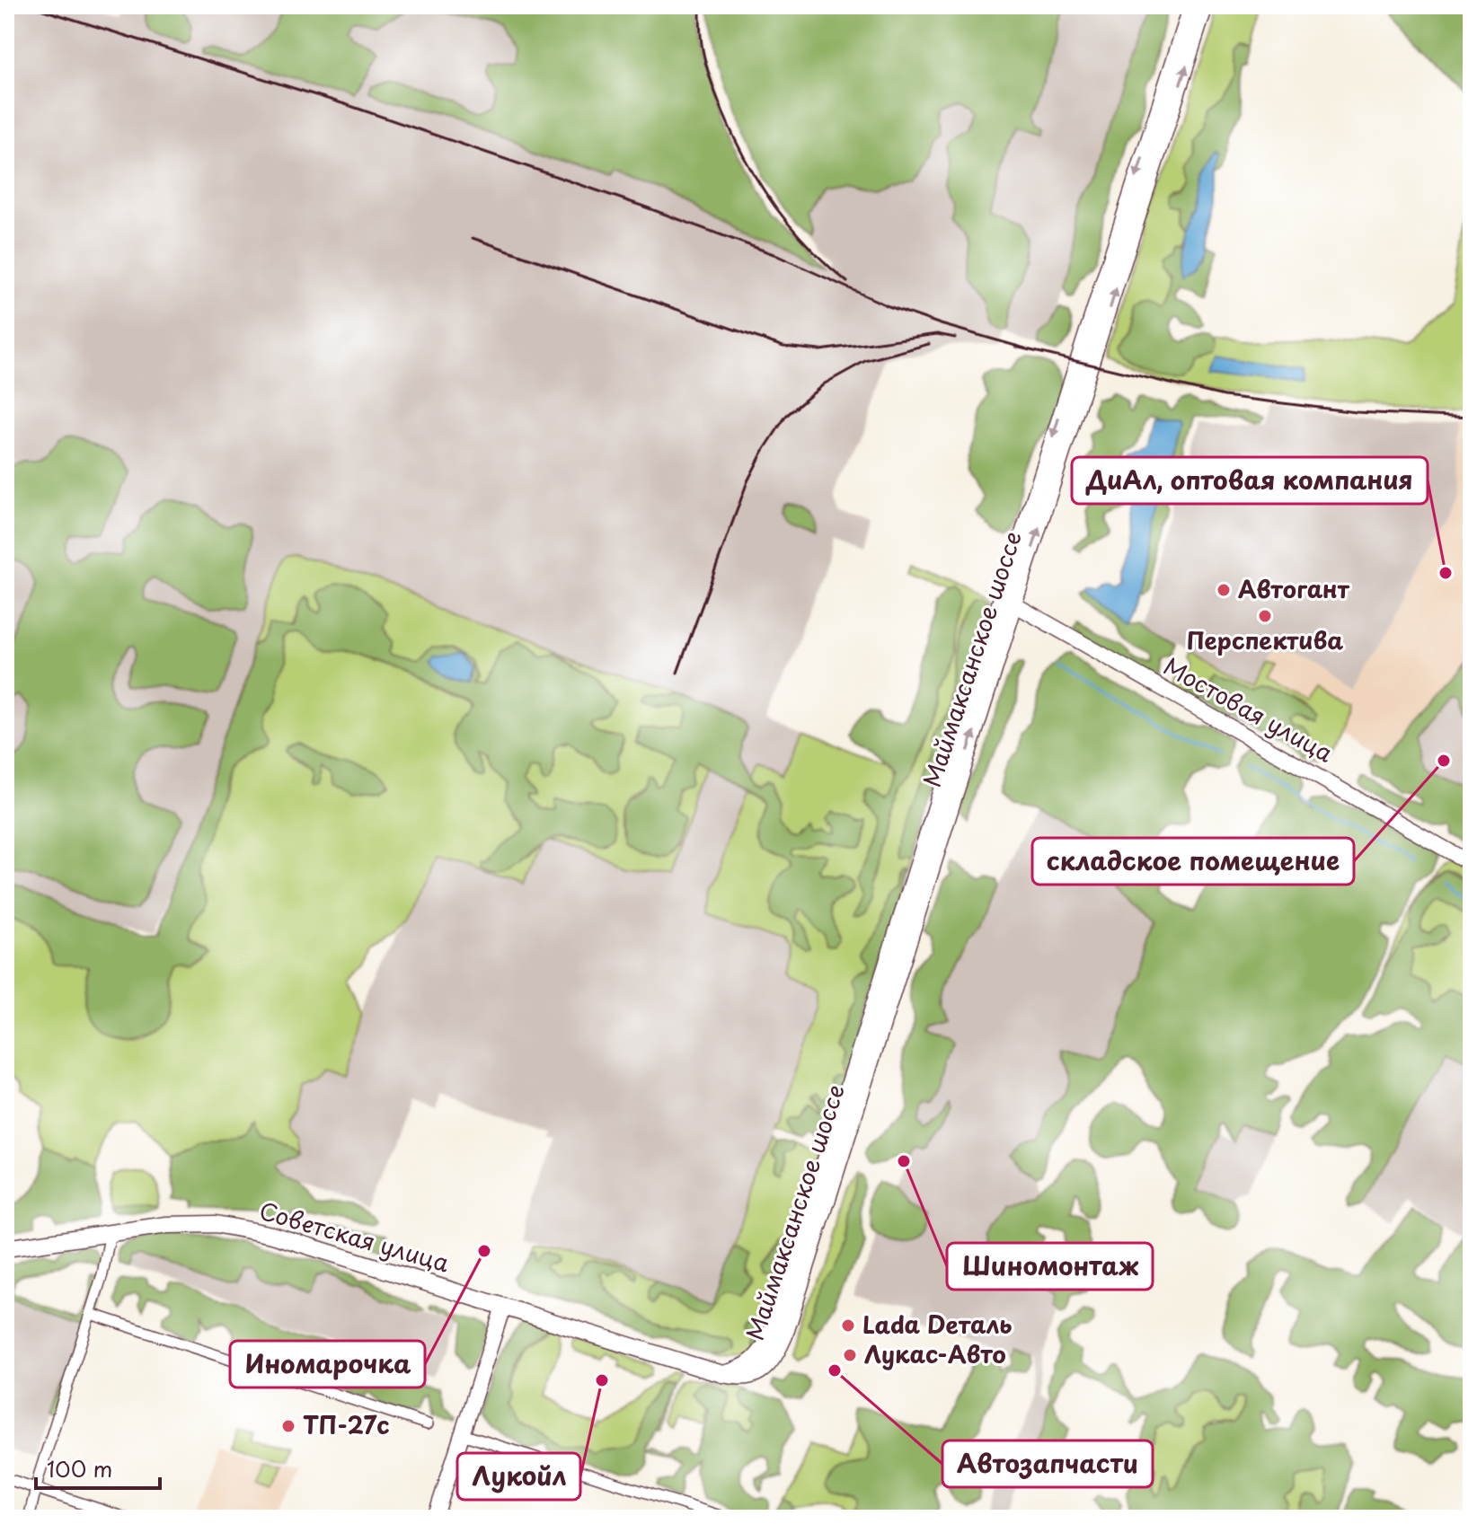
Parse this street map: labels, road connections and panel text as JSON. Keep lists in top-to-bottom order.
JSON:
{
  "streets": {
    "main road": ["Маймаксанское шоссе", "Мостовая улица", "Советская улица"]
  },
  "crossings": [
    ["Маймаксанское шоссе", "Мостовая улица"],
    ["Маймаксанское шоссе", "Советская улица"]
  ],
  "places": [
    "ДиАл, оптовая компания",
    "Автогант",
    "Перспектива",
    "складское помещение",
    "Шиномонтаж",
    "Иномарочка",
    "Lada Dеталь",
    "Лукас-Авто",
    "Автозапчасти",
    "Лукойл",
    "ТП-27c"
  ],
  "scale_bar": "100 m"
}
